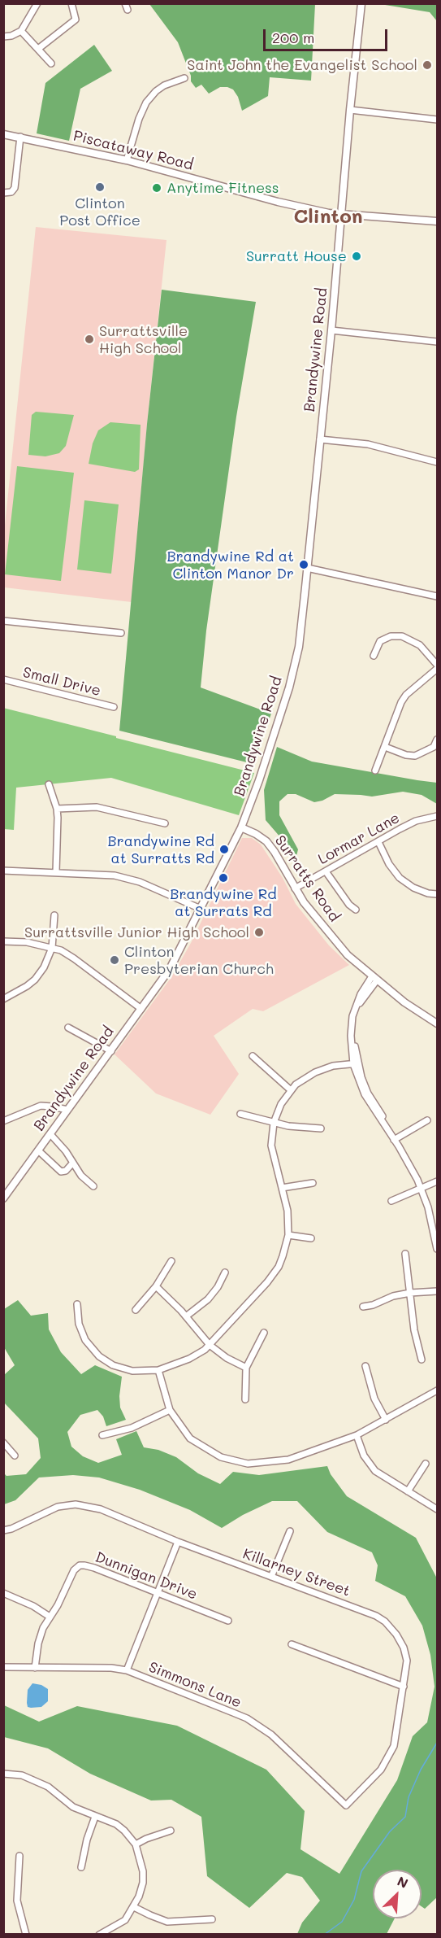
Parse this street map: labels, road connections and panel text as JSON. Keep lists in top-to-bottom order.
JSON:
{
  "streets": {
    "main road": ["Piscataway Road", "Brandywine Road", "Surratts Road"],
    "street": [
      "Small Drive",
      "Lormar Lane",
      "Killarney Street",
      "Dunnigan Drive",
      "Simmons Lane"
    ]
  },
  "crossings": [
    ["Piscataway Road", "Brandywine Road"],
    ["Brandywine Road", "Surratts Road"],
    ["Lormar Lane", "Surratts Road"],
    ["Killarney Street", "Simmons Lane"],
    ["Dunnigan Drive", "Simmons Lane"]
  ],
  "districts": ["Clinton"],
  "places": [
    "Saint John the Evangelist School",
    "Clinton Post Office",
    "Anytime Fitness",
    "Surratt House",
    "Surrattsville High School",
    "Brandywine Rd at Clinton Manor Dr",
    "Brandywine Rd at Surratts Rd",
    "Brandywine Rd at Surrats Rd",
    "Surrattsville Junior High School",
    "Clinton Presbyterian Church"
  ],
  "scale_bar": "200 m",
  "north": "top right"
}
